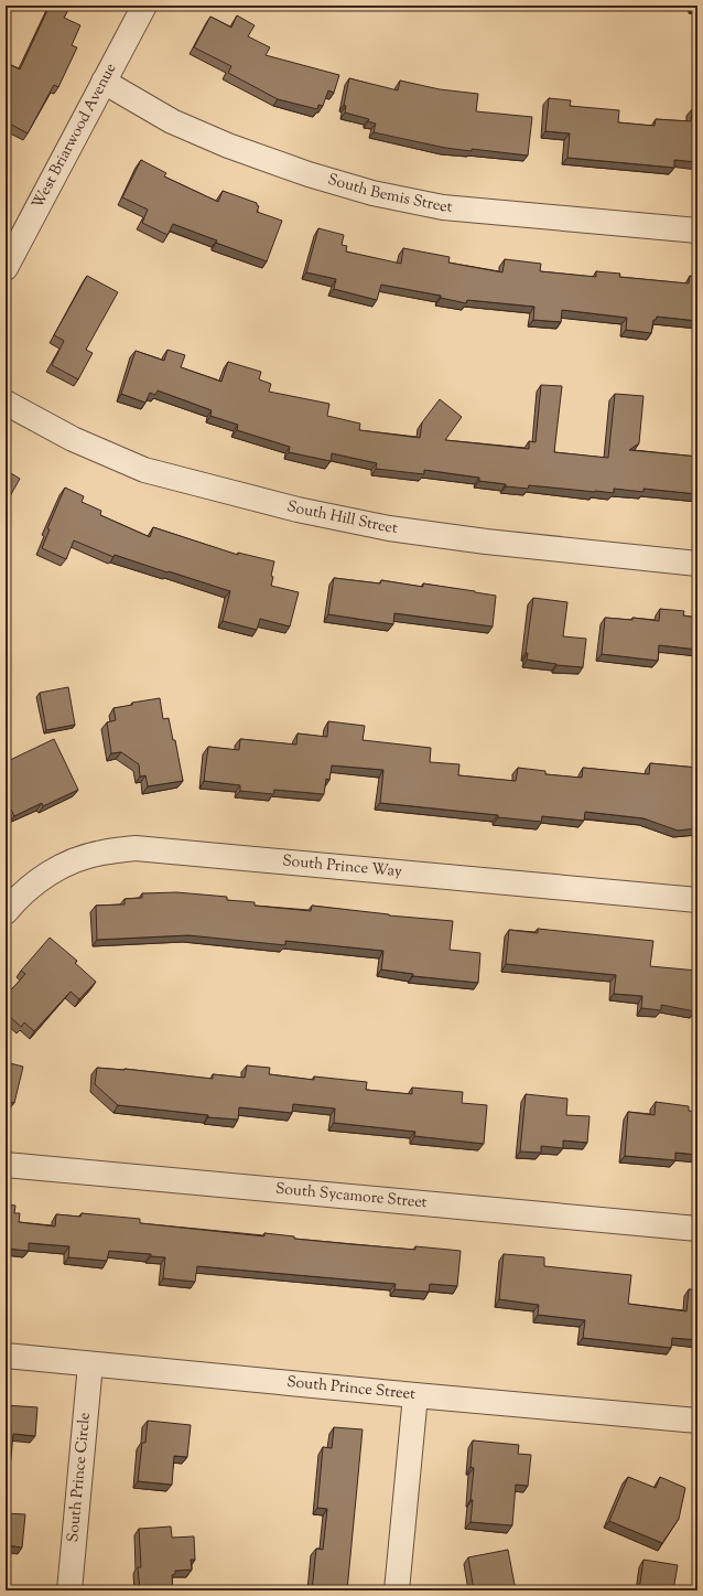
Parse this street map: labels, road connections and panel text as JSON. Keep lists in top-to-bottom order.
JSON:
{
  "streets": {
    "street": [
      "West Briarwood Avenue",
      "South Bemis Street",
      "South Hill Street",
      "South Prince Way",
      "South Sycamore Street",
      "South Prince Street",
      "South Prince Circle"
    ]
  },
  "crossings": [
    ["West Briarwood Avenue", "South Bemis Street"],
    ["South Prince Street", "South Prince Circle"]
  ]
}
